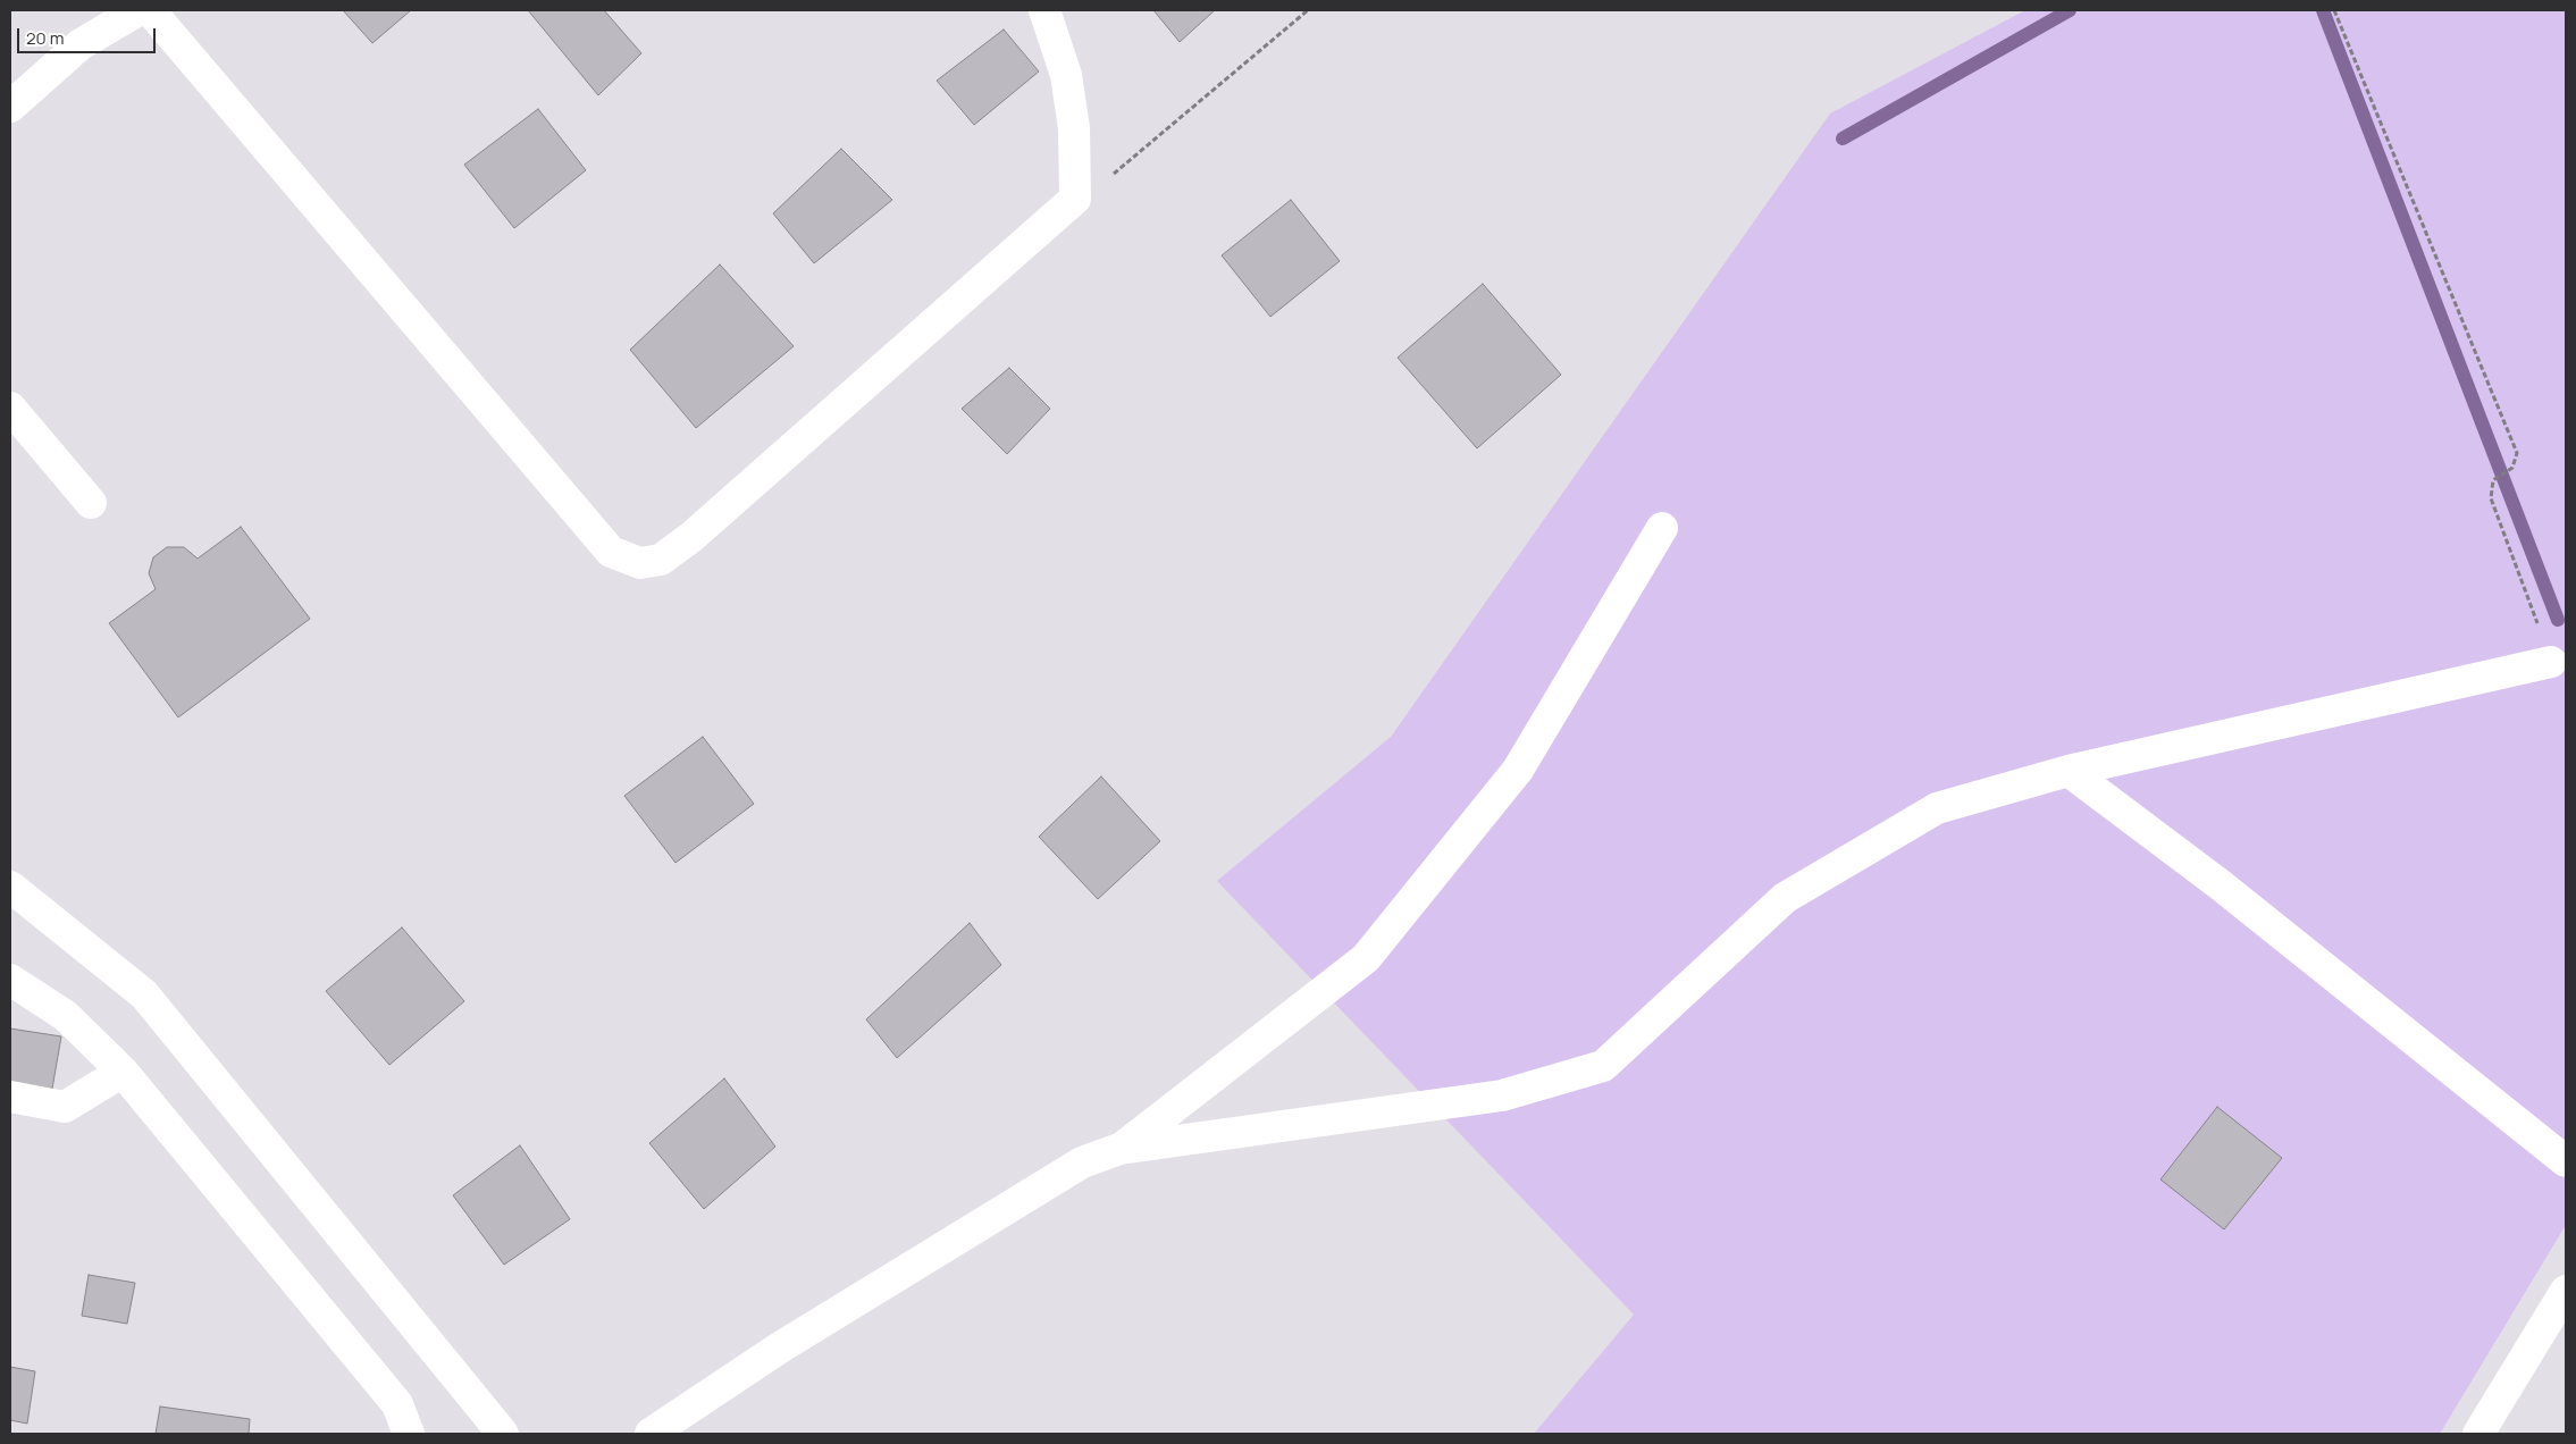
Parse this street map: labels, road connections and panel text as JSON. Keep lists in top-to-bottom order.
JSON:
{
  "scale_bar": "20 m"
}
